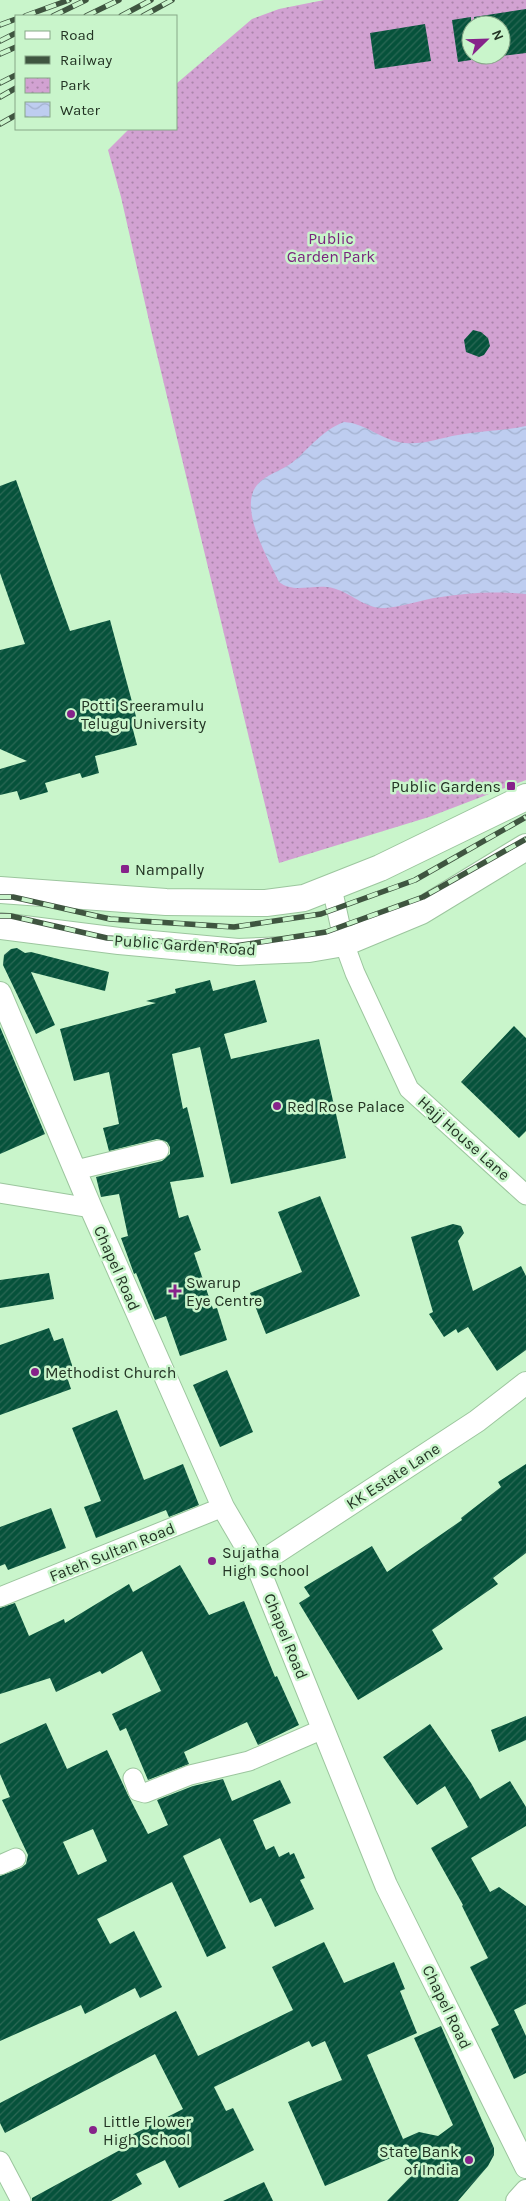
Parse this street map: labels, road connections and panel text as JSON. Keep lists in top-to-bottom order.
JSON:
{
  "streets": {
    "highway": ["Public Garden Road"],
    "main road": ["Chapel Road", "KK Estate Lane"],
    "street": ["Hajj House Lane", "Fateh Sultan Road"]
  },
  "crossings": [
    ["Public Garden Road", "Hajj House Lane"],
    ["Chapel Road", "KK Estate Lane"],
    ["Chapel Road", "Fateh Sultan Road"]
  ],
  "parks": ["Public Garden Park"],
  "places": {
    "other": [
      "Potti Sreeramulu Telugu University",
      "Red Rose Palace",
      "Methodist Church",
      "Sujatha High School",
      "Little Flower High School",
      "State Bank of India"
    ],
    "transit": ["Public Gardens", "Nampally"],
    "health": ["Swarup Eye Centre"]
  },
  "legend": [
    "Road",
    "Railway",
    "Park",
    "Water"
  ],
  "north": "top right"
}
